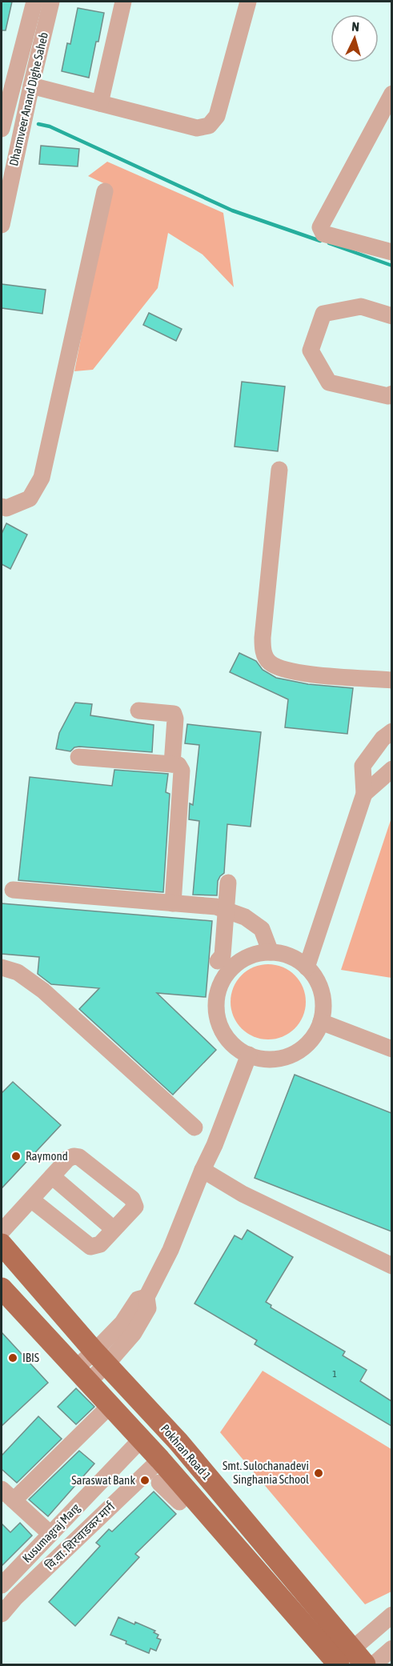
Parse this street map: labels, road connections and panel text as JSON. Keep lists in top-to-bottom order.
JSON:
{
  "streets": {
    "main road": ["Pokhran Road 1"],
    "street": ["Dharmveer Anand Dighe Saheb", "Kusumagraj Marg", "वि.वा. शिरवाडकर मार्ग"]
  },
  "crossings": [
    ["Pokhran Road 1", "Kusumagraj Marg"],
    ["Pokhran Road 1", "वि.वा. शिरवाडकर मार्ग"]
  ],
  "places": [
    "Raymond",
    "IBIS",
    "Smt. Sulochanadevi Singhania School",
    "Saraswat Bank"
  ],
  "house_numbers": ["1"],
  "north": "top"
}
